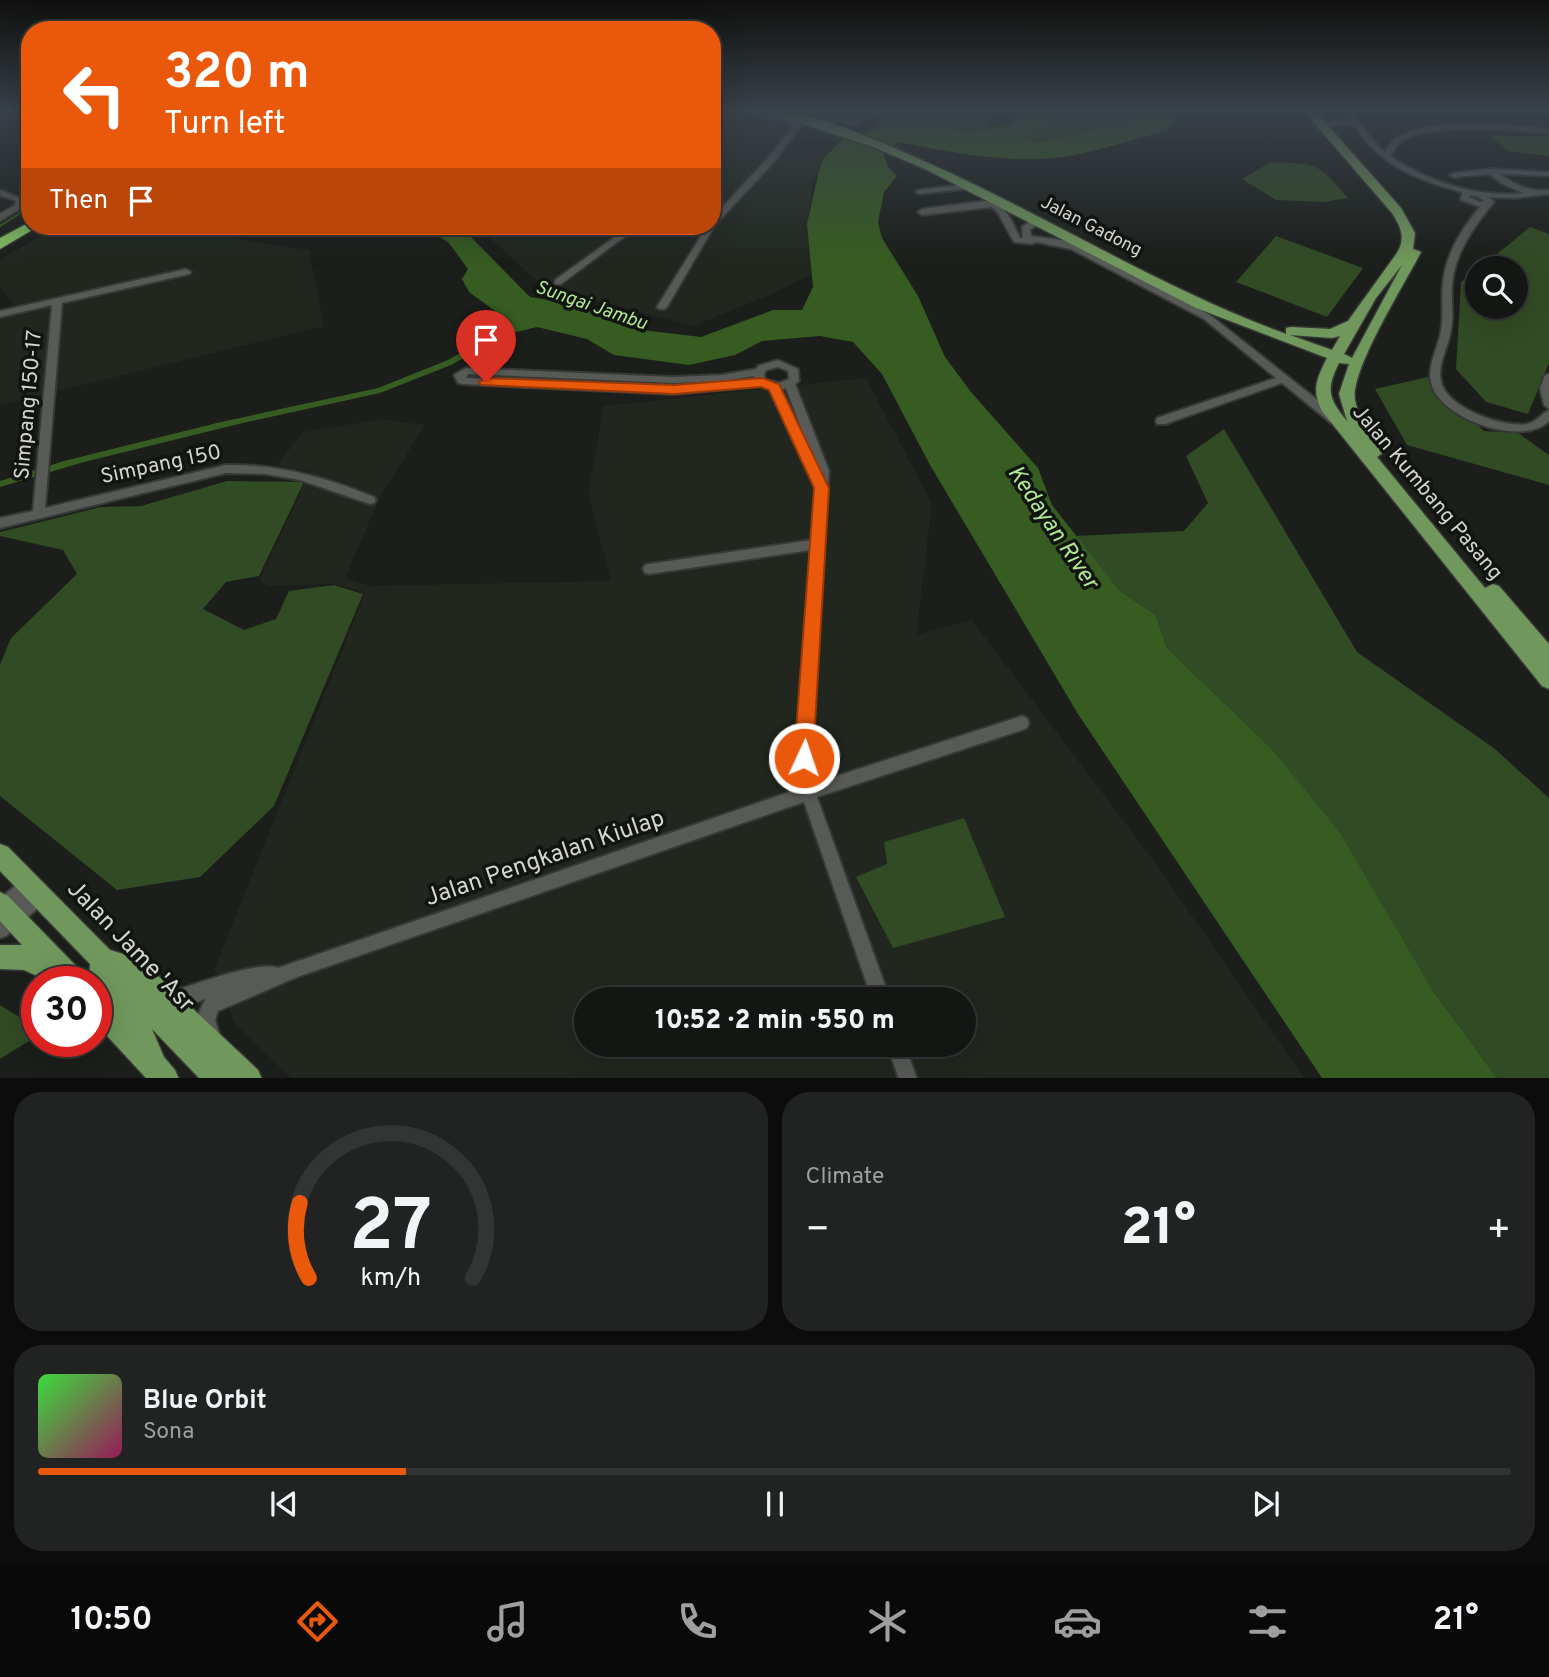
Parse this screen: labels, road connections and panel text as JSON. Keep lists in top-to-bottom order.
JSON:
{
  "streets": {
    "main road": ["Jalan Gadong", "Jalan Kumbang Pasang", "Jalan Jame 'Asr"],
    "street": ["Simpang 150-17", "Simpang 150", "Jalan Pengkalan Kiulap"]
  },
  "crossings": [
    ["Jalan Gadong", "Jalan Kumbang Pasang"],
    ["Simpang 150-17", "Simpang 150"]
  ],
  "water": ["Sungai Jambu", "Kedayan River"],
  "page": {
    "turn": ["320 m", "Turn left"],
    "then": "Then",
    "limit": "30",
    "trip": "10:52 · 2 min · 550 m",
    "tile": "Climate",
    "heat": ["−", "21°", "+"],
    "song": ["Blue Orbit", "Sona"],
    "tabs": ["10:50", "21°"],
    "gauge": ["27", "km/h"]
  }
}
